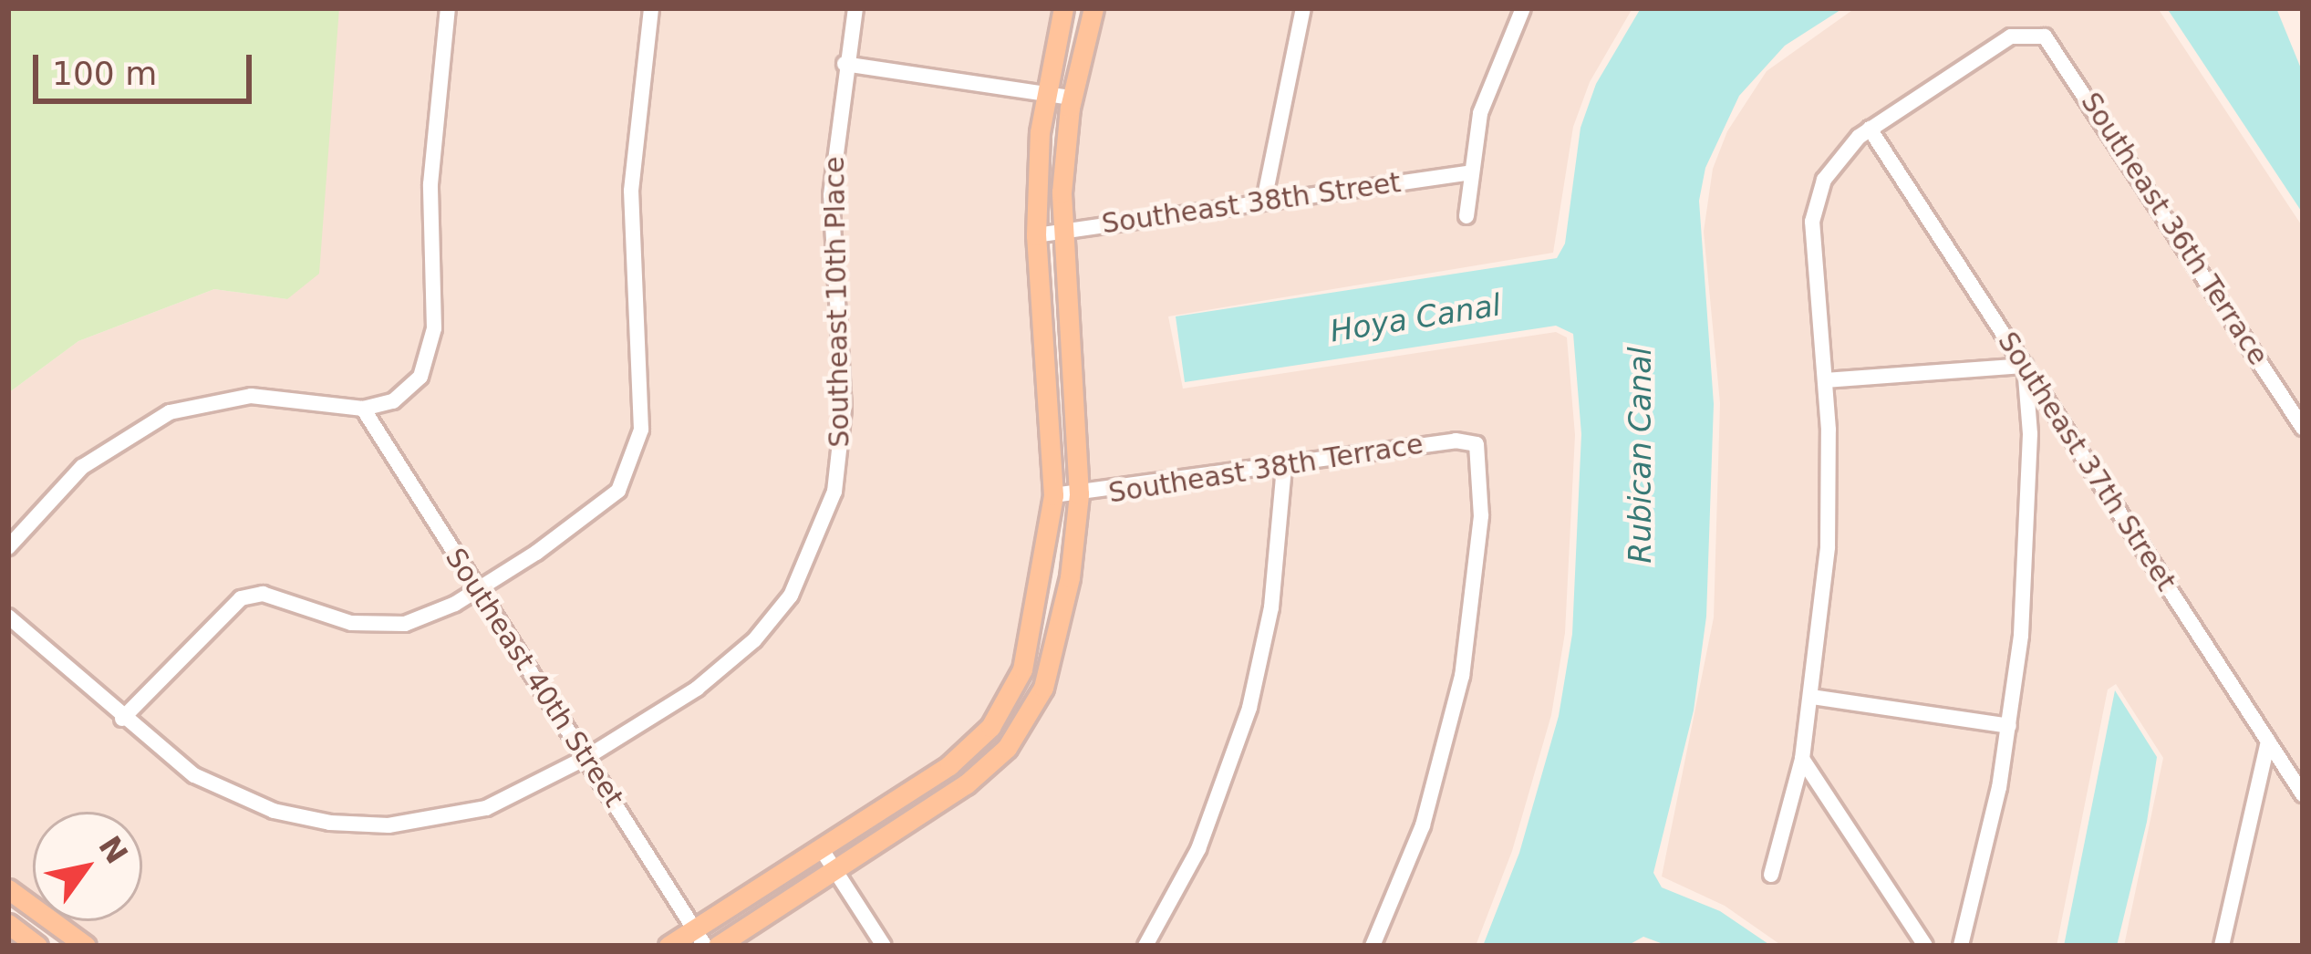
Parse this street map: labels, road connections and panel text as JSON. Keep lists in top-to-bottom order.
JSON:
{
  "streets": {
    "street": [
      "Southeast 38th Street",
      "Southeast 36th Terrace",
      "Southeast 10th Place",
      "Southeast 37th Street",
      "Southeast 38th Terrace",
      "Southeast 40th Street"
    ]
  },
  "crossings": [
    ["Southeast 36th Terrace", "Southeast 37th Street"],
    ["Southeast 10th Place", "Southeast 40th Street"]
  ],
  "water": ["Hoya Canal", "Rubican Canal"],
  "scale_bar": "100 m",
  "north": "top right"
}
